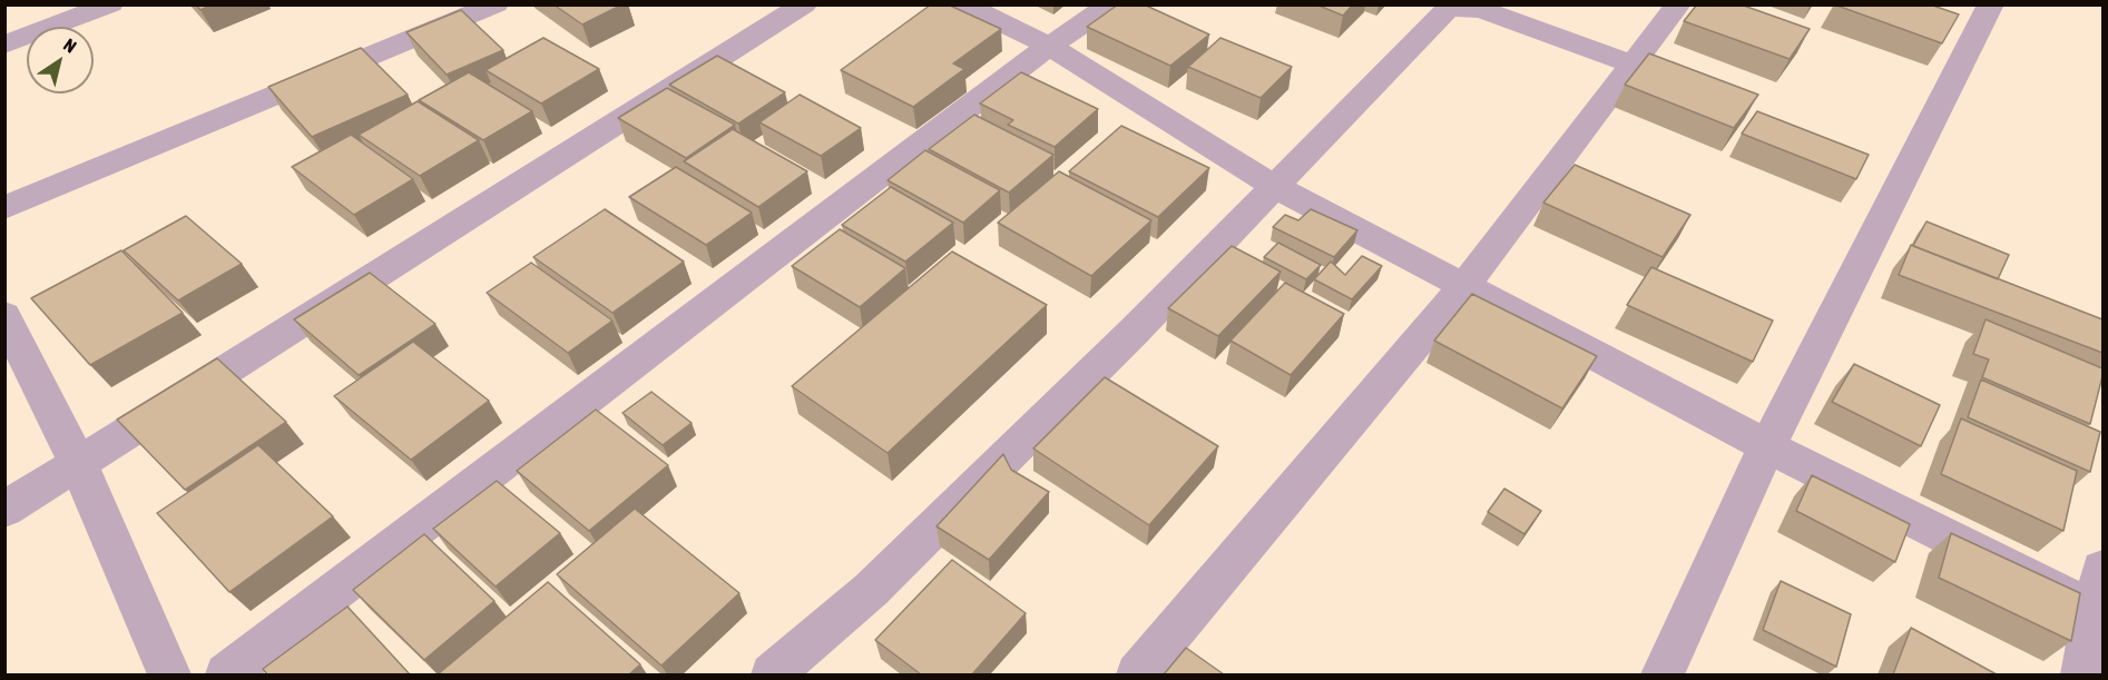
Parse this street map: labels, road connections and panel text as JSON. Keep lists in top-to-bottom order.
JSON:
{
  "north": "top right"
}
